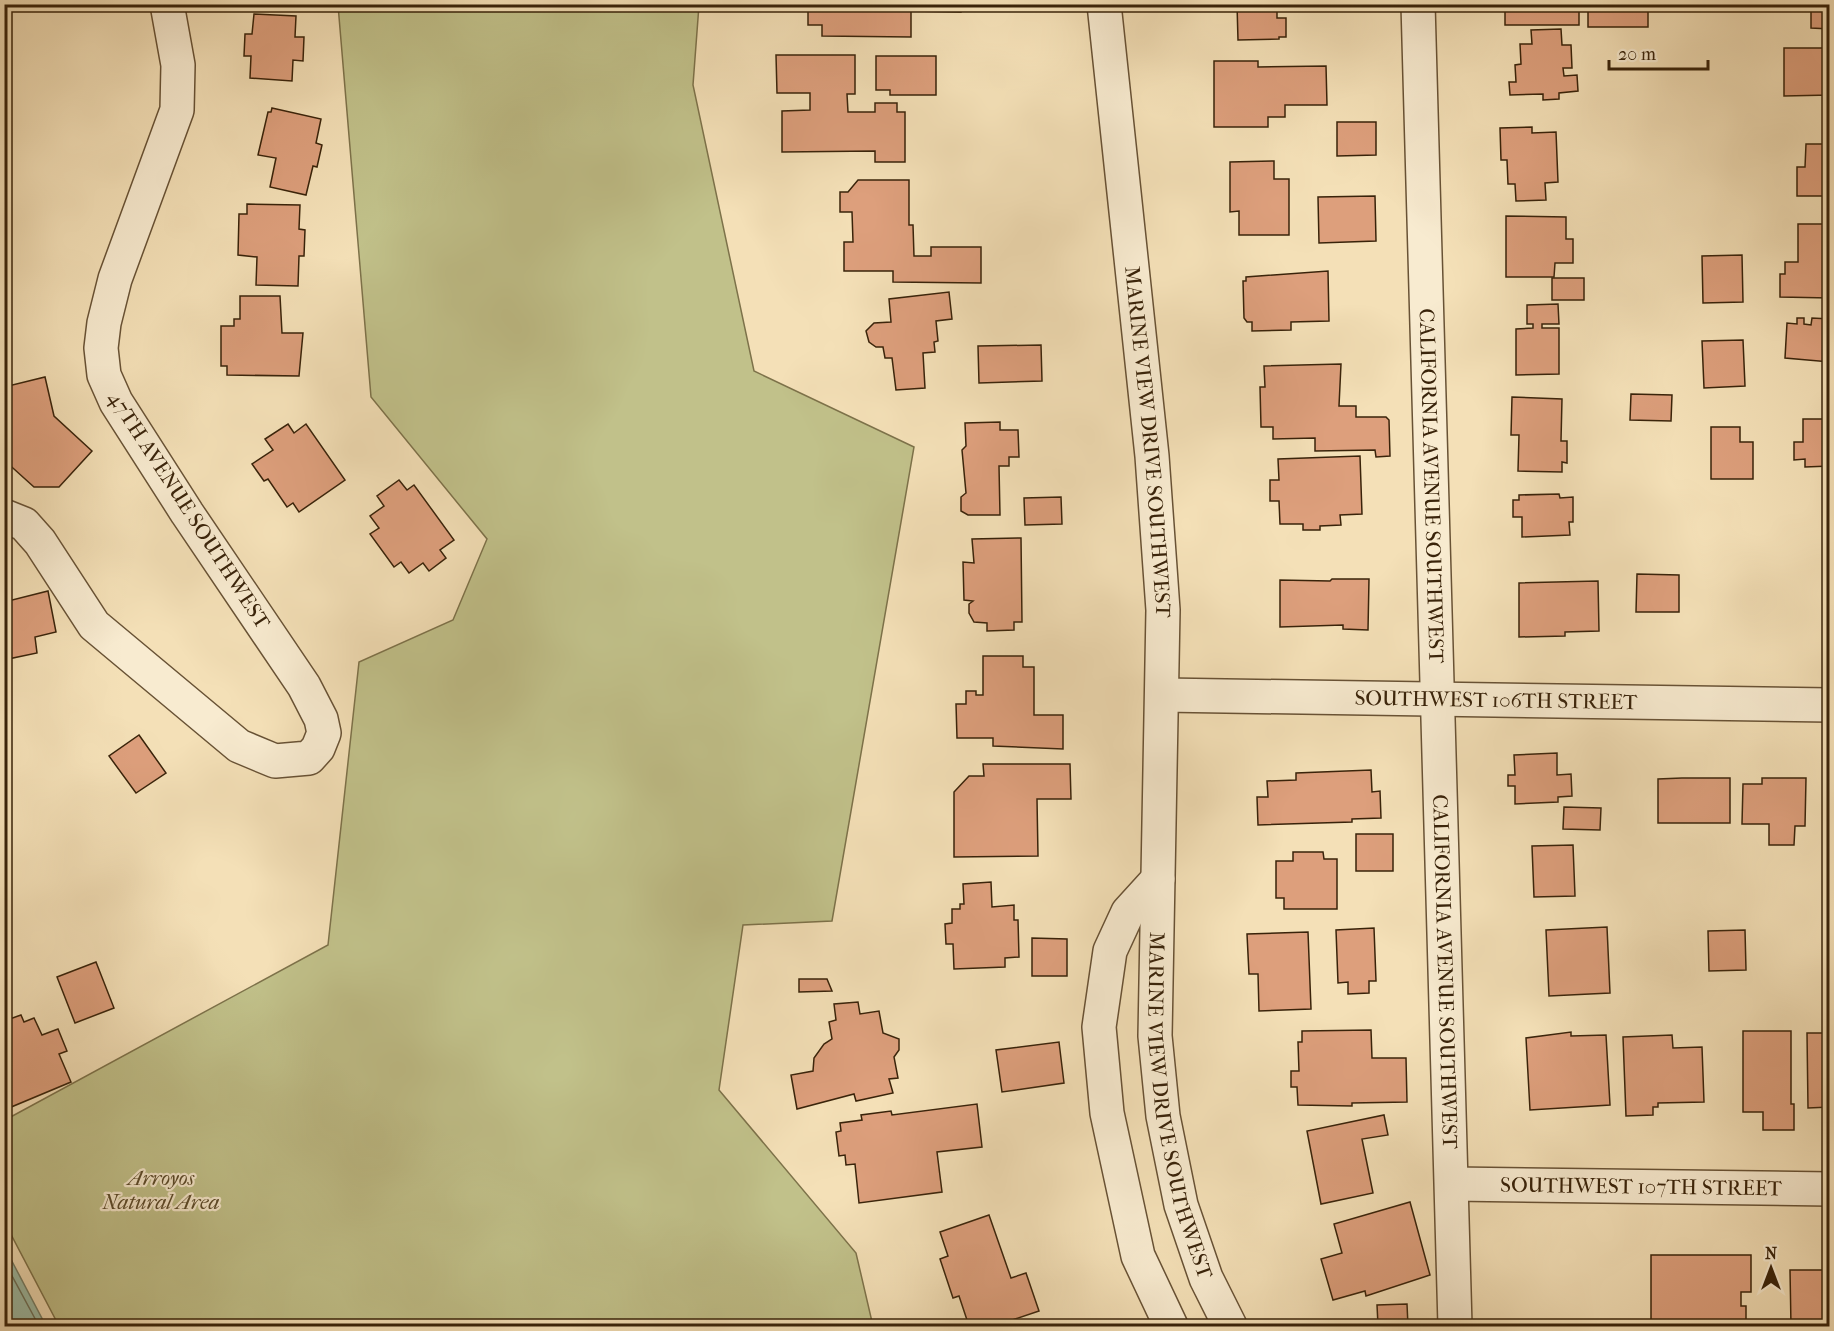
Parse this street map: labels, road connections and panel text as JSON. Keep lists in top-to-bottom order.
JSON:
{
  "streets": {
    "street": [
      "MARINE VIEW DRIVE SOUTHWEST",
      "CALIFORNIA AVENUE SOUTHWEST",
      "47TH AVENUE SOUTHWEST",
      "SOUTHWEST 106TH STREET",
      "SOUTHWEST 107TH STREET"
    ]
  },
  "crossings": [
    ["MARINE VIEW DRIVE SOUTHWEST", "SOUTHWEST 106TH STREET"],
    ["CALIFORNIA AVENUE SOUTHWEST", "SOUTHWEST 106TH STREET"],
    ["CALIFORNIA AVENUE SOUTHWEST", "SOUTHWEST 107TH STREET"]
  ],
  "parks": ["Arroyos Natural Area"],
  "scale_bar": "20 m",
  "north": "top"
}
